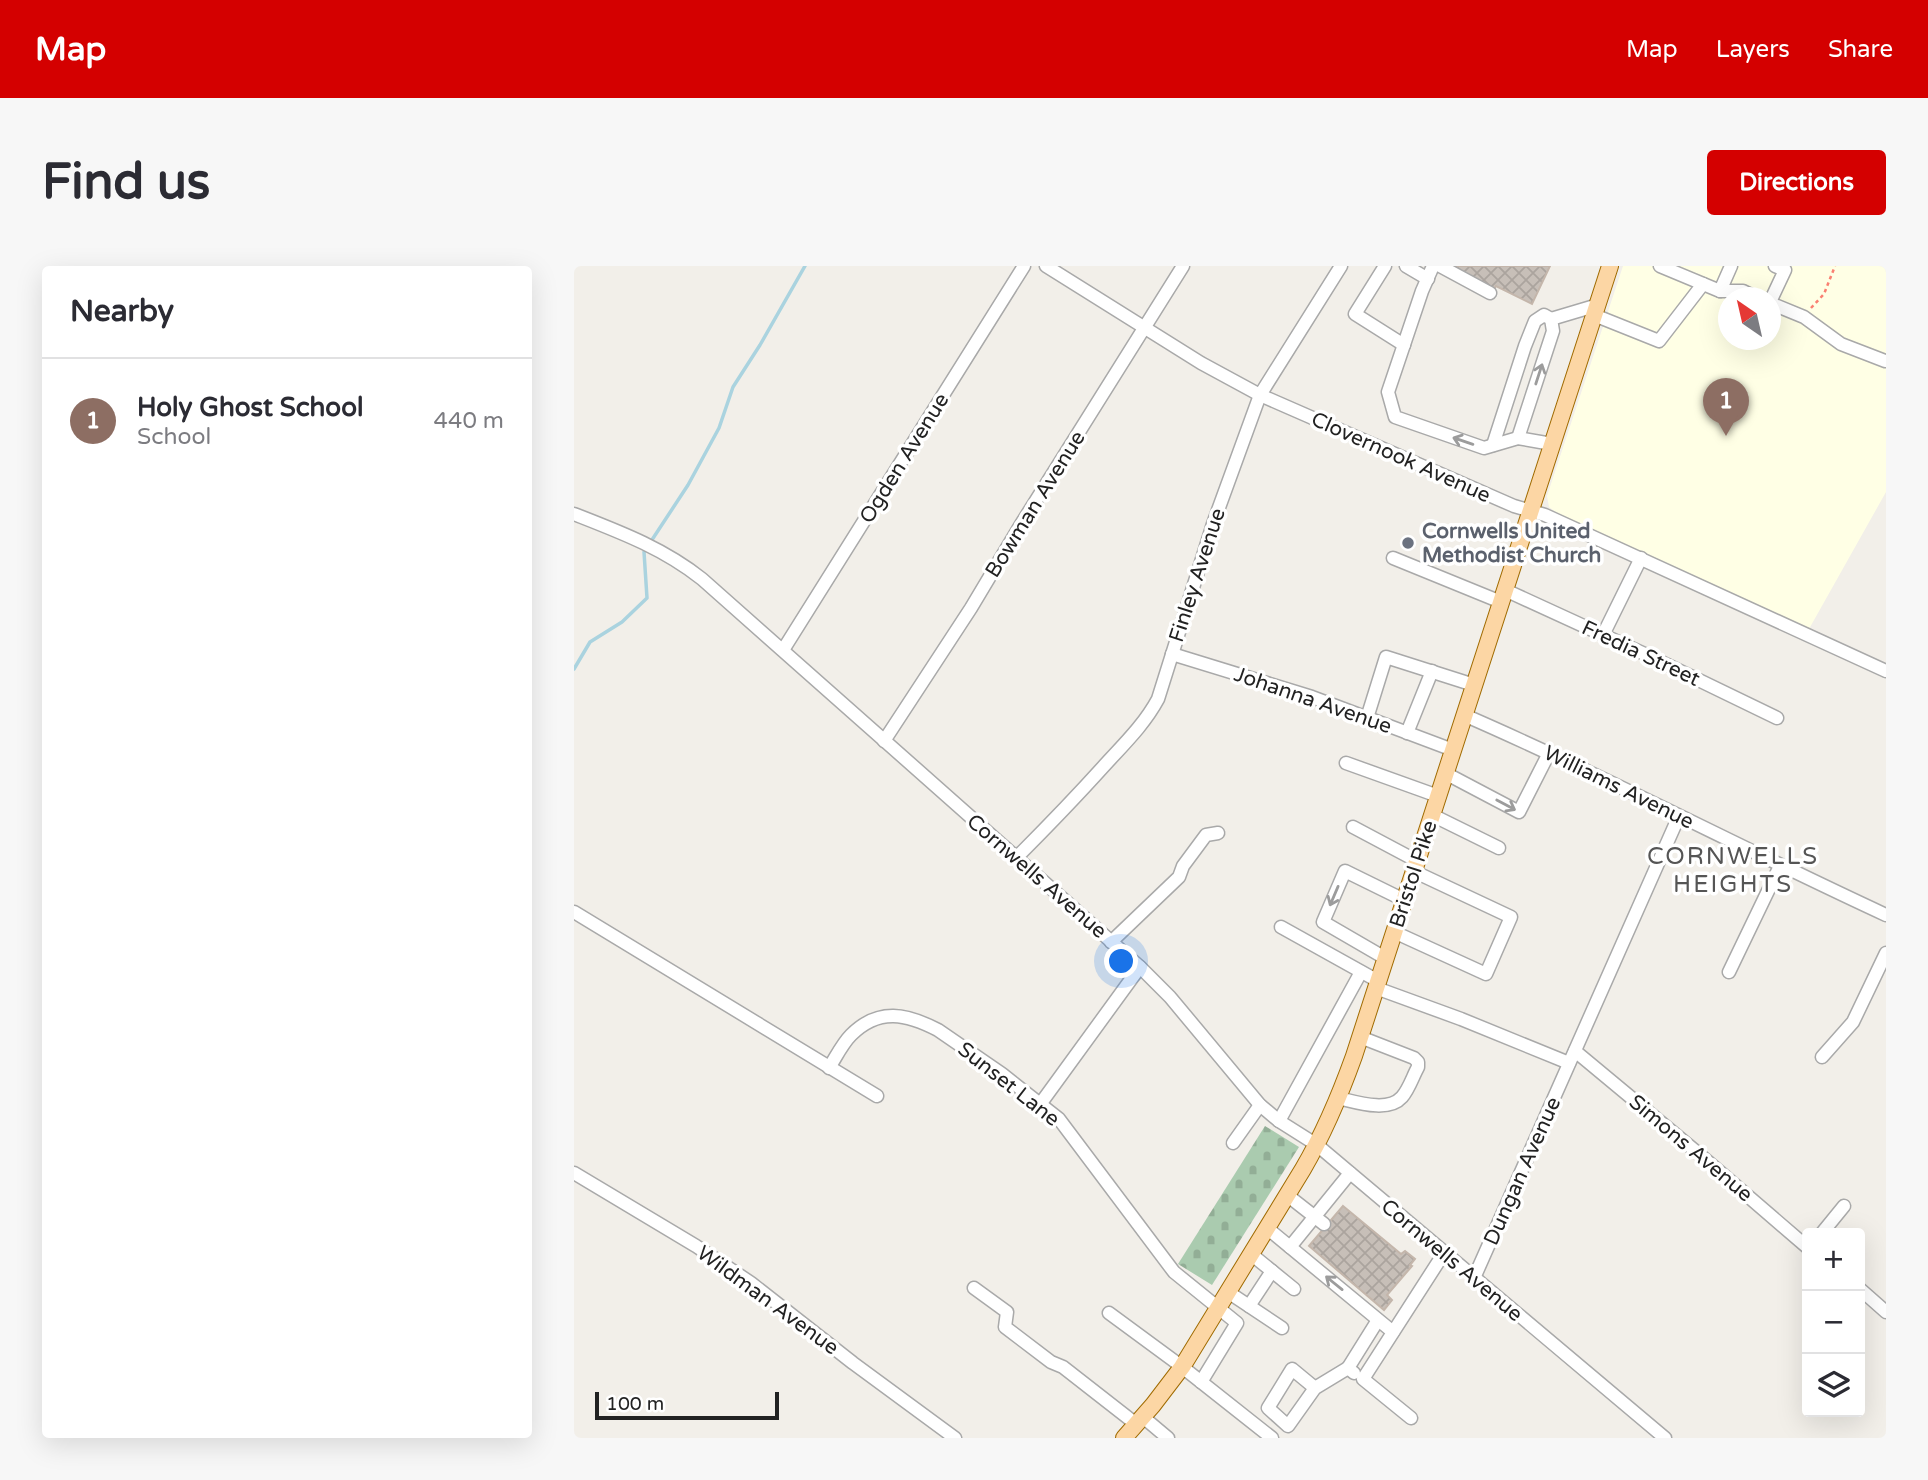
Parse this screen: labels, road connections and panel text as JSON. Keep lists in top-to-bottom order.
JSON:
{
  "streets": {
    "main road": ["Bristol Pike"],
    "street": [
      "Clovernook Avenue",
      "Ogden Avenue",
      "Bowman Avenue",
      "Finley Avenue",
      "Fredia Street",
      "Johanna Avenue",
      "Williams Avenue",
      "Cornwells Avenue",
      "Sunset Lane",
      "Simons Avenue",
      "Dungan Avenue",
      "Wildman Avenue"
    ]
  },
  "crossings": [
    ["Clovernook Avenue", "Bowman Avenue"],
    ["Clovernook Avenue", "Finley Avenue"],
    ["Clovernook Avenue", "Bristol Pike"],
    ["Ogden Avenue", "Cornwells Avenue"],
    ["Bowman Avenue", "Cornwells Avenue"],
    ["Finley Avenue", "Johanna Avenue"],
    ["Finley Avenue", "Cornwells Avenue"],
    ["Fredia Street", "Bristol Pike"],
    ["Johanna Avenue", "Bristol Pike"],
    ["Williams Avenue", "Bristol Pike"],
    ["Bristol Pike", "Cornwells Avenue"],
    ["Bristol Pike", "Sunset Lane"],
    ["Cornwells Avenue", "Dungan Avenue"],
    ["Simons Avenue", "Dungan Avenue"]
  ],
  "districts": ["CORNWELLS HEIGHTS"],
  "places": ["Cornwells United Methodist Church"],
  "scale_bar": "100 m",
  "north": "top left",
  "page": {
    "header": "Map",
    "nav": ["Map", "Layers", "Share"],
    "buttons": "Directions",
    "title": "Find us",
    "heading": "Nearby",
    "list": [
      {
        "mark": "1",
        "name": "Holy Ghost School",
        "note": "School",
        "value": "440 m"
      }
    ],
    "pins": "1",
    "map_buttons": ["+", "−"],
    "scale": "100 m"
  }
}
